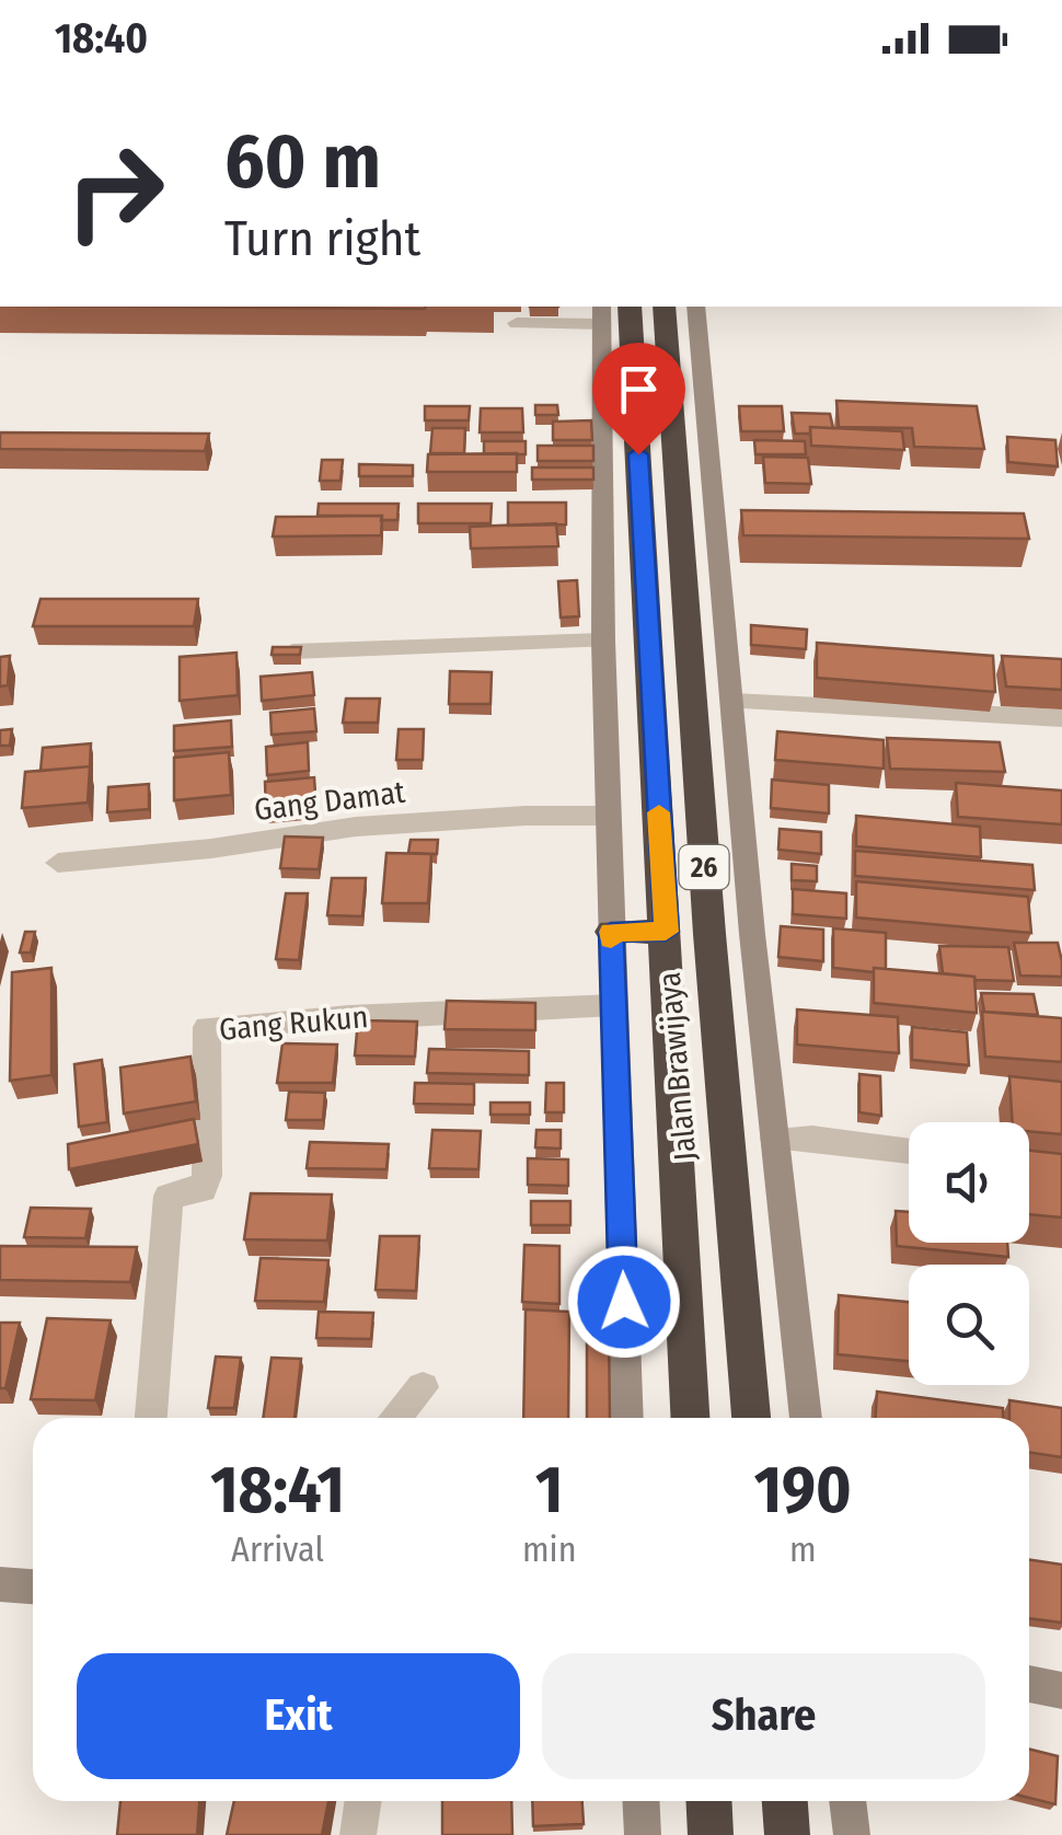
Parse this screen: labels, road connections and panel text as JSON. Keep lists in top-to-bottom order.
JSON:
{
  "streets": {
    "highway": ["26", "Jalan Brawijaya"],
    "street": ["Gang Damat", "Gang Rukun"]
  },
  "page": {
    "status": "18:40",
    "turn": ["60 m", "Turn right"],
    "eta": [
      "18:41",
      "Arrival",
      "1",
      "min",
      "190",
      "m"
    ],
    "buttons": ["Exit", "Share"]
  }
}
